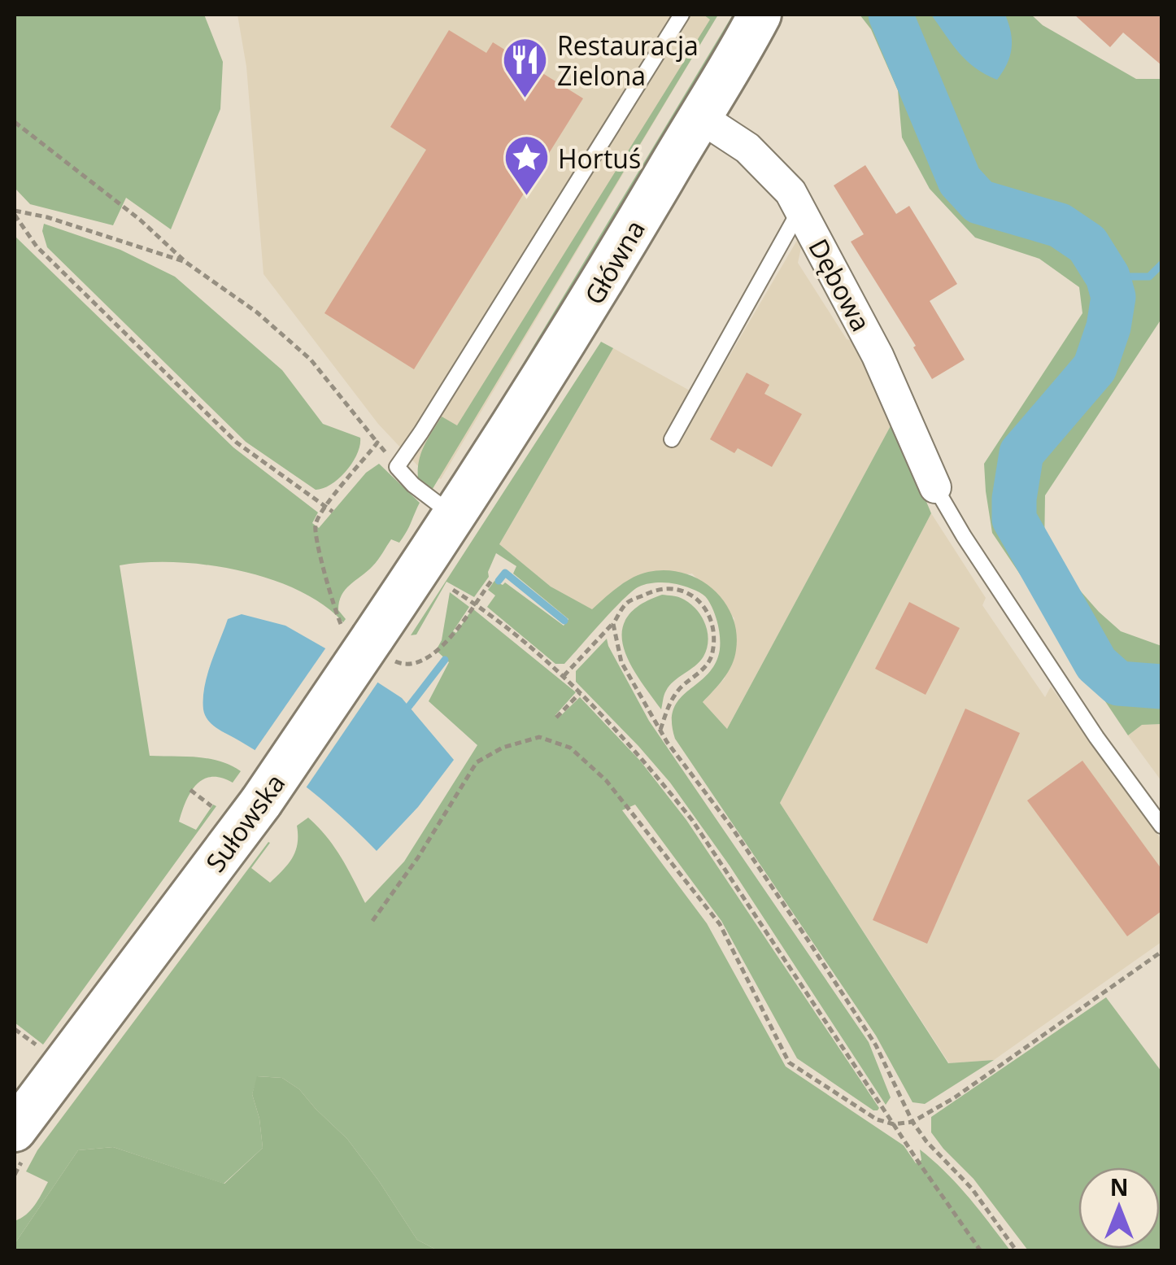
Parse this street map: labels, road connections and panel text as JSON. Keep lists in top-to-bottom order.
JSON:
{
  "streets": {
    "main road": ["Główna", "Sułowska"],
    "street": ["Dębowa"]
  },
  "crossings": [
    ["Główna", "Dębowa"],
    ["Główna", "Sułowska"]
  ],
  "places": {
    "restaurant": ["Restauracja Zielona"],
    "place": ["Hortuś"]
  },
  "north": "top"
}
